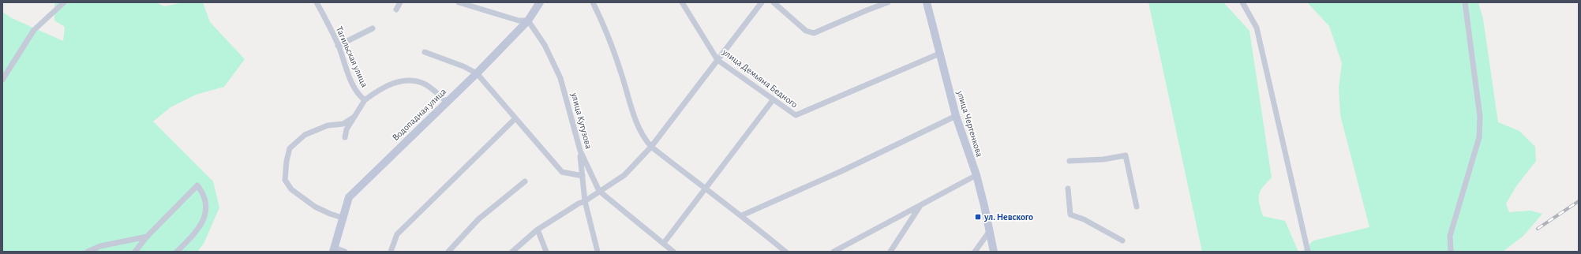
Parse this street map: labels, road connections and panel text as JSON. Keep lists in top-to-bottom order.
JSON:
{
  "streets": {
    "street": [
      "Тагильская улица",
      "улица Демьяна Бедного",
      "Водопадная улица",
      "улица Кутузова",
      "улица Чертенкова"
    ]
  },
  "crossings": [
    ["Тагильская улица", "Водопадная улица"],
    ["улица Демьяна Бедного", "улица Чертенкова"],
    ["Водопадная улица", "улица Кутузова"]
  ],
  "places": {
    "transit": ["ул. Невского"]
  }
}
